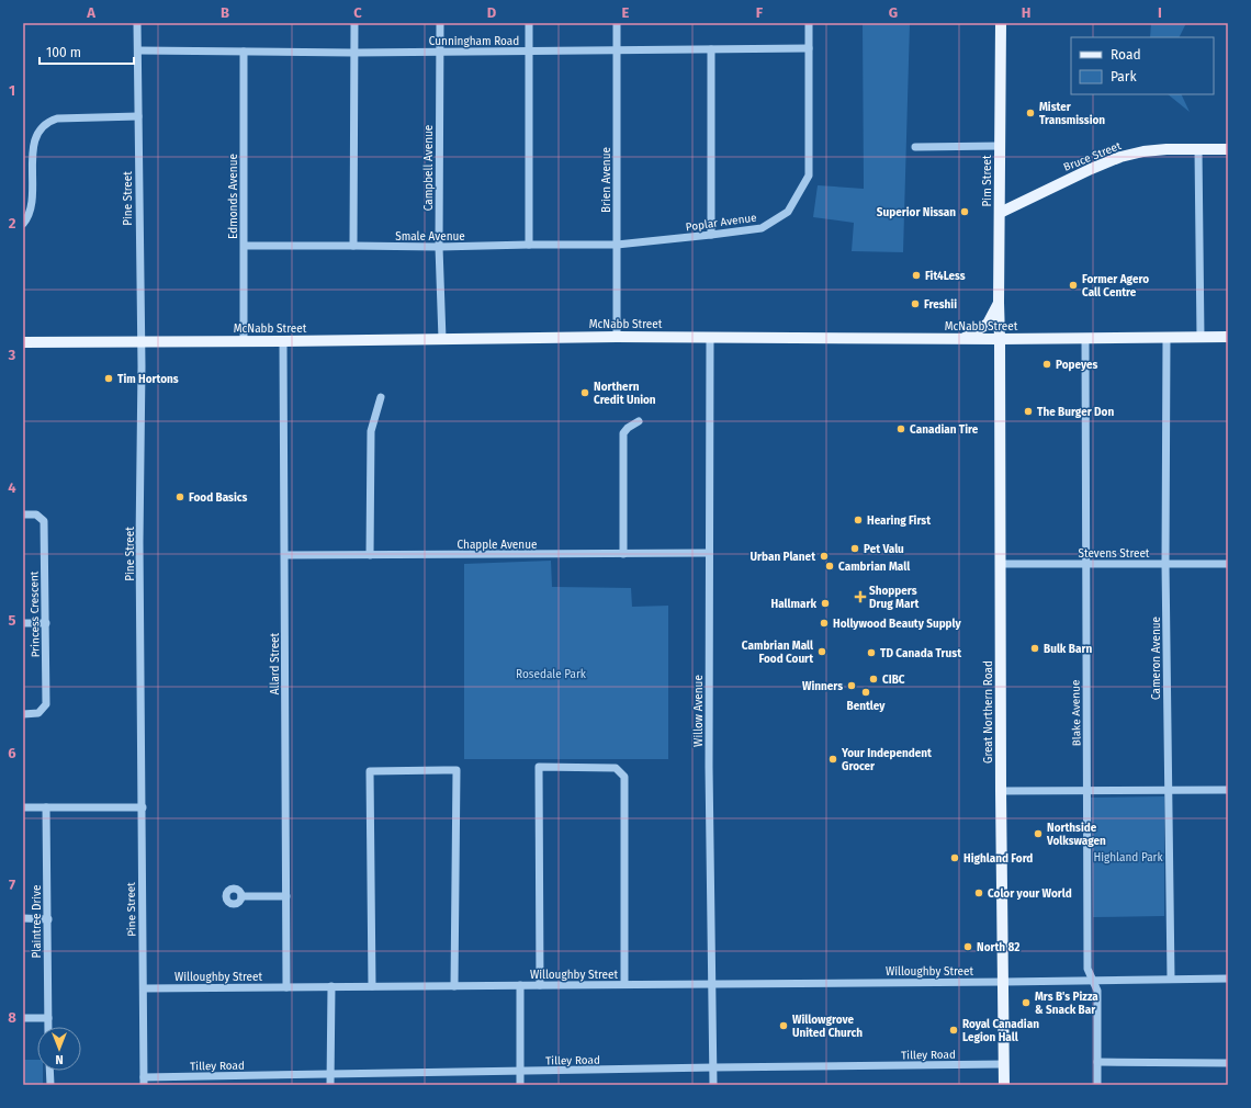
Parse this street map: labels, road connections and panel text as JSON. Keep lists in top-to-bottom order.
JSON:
{
  "streets": {
    "main road": [
      "Bruce Street",
      "Pim Street",
      "McNabb Street",
      "Great Northern Road"
    ],
    "street": [
      "Cunningham Road",
      "Campbell Avenue",
      "Brien Avenue",
      "Edmonds Avenue",
      "Pine Street",
      "Poplar Avenue",
      "Smale Avenue",
      "Chapple Avenue",
      "Stevens Street",
      "Princess Crescent",
      "Cameron Avenue",
      "Allard Street",
      "Willow Avenue",
      "Blake Avenue",
      "Plaintree Drive",
      "Willoughby Street",
      "Tilley Road"
    ]
  },
  "crossings": [
    ["Cunningham Road", "Campbell Avenue"],
    ["Cunningham Road", "Brien Avenue"],
    ["Cunningham Road", "Edmonds Avenue"],
    ["Cunningham Road", "Pine Street"],
    ["Cunningham Road", "Poplar Avenue"],
    ["Bruce Street", "Pim Street"],
    ["Campbell Avenue", "Smale Avenue"],
    ["Campbell Avenue", "McNabb Street"],
    ["Brien Avenue", "Poplar Avenue"],
    ["Brien Avenue", "Smale Avenue"],
    ["Brien Avenue", "McNabb Street"],
    ["Pim Street", "McNabb Street"],
    ["Pim Street", "Great Northern Road"],
    ["Edmonds Avenue", "Smale Avenue"],
    ["Edmonds Avenue", "McNabb Street"],
    ["Pine Street", "McNabb Street"],
    ["Pine Street", "Willoughby Street"],
    ["Pine Street", "Tilley Road"],
    ["Poplar Avenue", "Smale Avenue"],
    ["McNabb Street", "Cameron Avenue"],
    ["McNabb Street", "Allard Street"],
    ["McNabb Street", "Willow Avenue"],
    ["McNabb Street", "Great Northern Road"],
    ["McNabb Street", "Blake Avenue"],
    ["Chapple Avenue", "Allard Street"],
    ["Chapple Avenue", "Willow Avenue"],
    ["Stevens Street", "Cameron Avenue"],
    ["Stevens Street", "Great Northern Road"],
    ["Stevens Street", "Blake Avenue"],
    ["Cameron Avenue", "Willoughby Street"],
    ["Allard Street", "Willoughby Street"],
    ["Willow Avenue", "Willoughby Street"],
    ["Willow Avenue", "Tilley Road"],
    ["Great Northern Road", "Willoughby Street"],
    ["Great Northern Road", "Tilley Road"],
    ["Blake Avenue", "Willoughby Street"]
  ],
  "parks": ["Rosedale Park", "Highland Park"],
  "places": {
    "other": [
      "Mister Transmission",
      "Superior Nissan",
      "Fit4Less",
      "Former Agero Call Centre",
      "Freshii",
      "Popeyes",
      "Tim Hortons",
      "Northern Credit Union",
      "The Burger Don",
      "Canadian Tire",
      "Food Basics",
      "Hearing First",
      "Pet Valu",
      "Urban Planet",
      "Cambrian Mall",
      "Hallmark",
      "Hollywood Beauty Supply",
      "Bulk Barn",
      "Cambrian Mall Food Court",
      "TD Canada Trust",
      "CIBC",
      "Winners",
      "Bentley",
      "Your Independent Grocer",
      "Northside Volkswagen",
      "Highland Ford",
      "Color your World",
      "North 82",
      "Mrs B's Pizza & Snack Bar",
      "Willowgrove United Church",
      "Royal Canadian Legion Hall"
    ],
    "health": ["Shoppers Drug Mart"]
  },
  "legend": ["Road", "Park"],
  "scale_bar": "100 m",
  "north": "bottom",
  "grid": {
    "columns": [
      "A",
      "B",
      "C",
      "D",
      "E",
      "F",
      "G",
      "H",
      "I"
    ],
    "rows": [
      "1",
      "2",
      "3",
      "4",
      "5",
      "6",
      "7",
      "8"
    ]
  }
}
